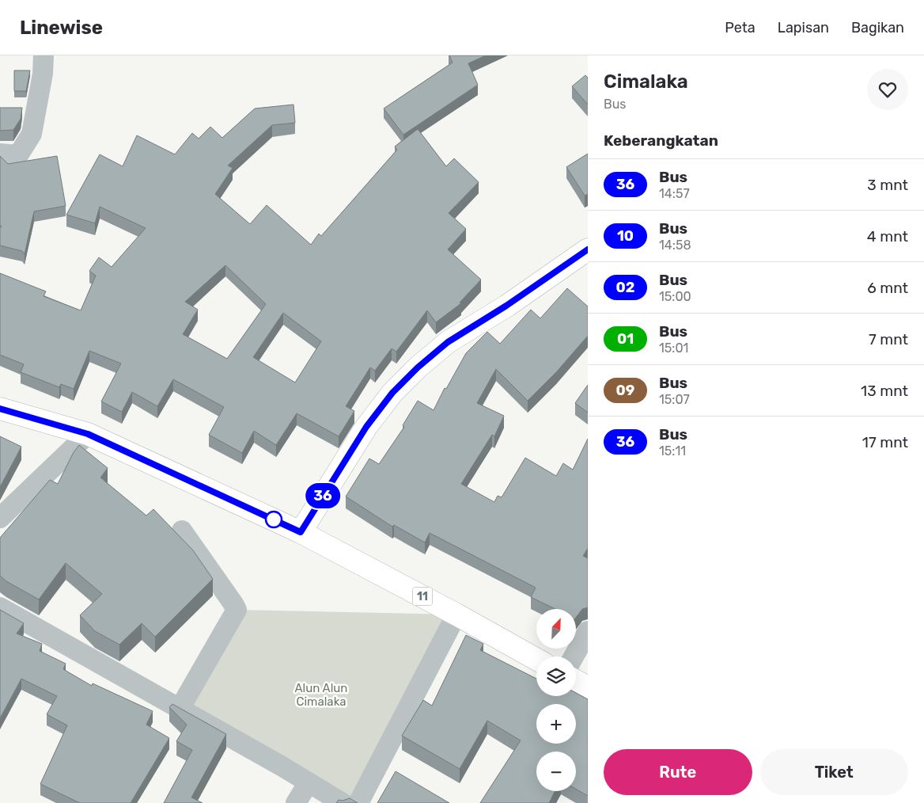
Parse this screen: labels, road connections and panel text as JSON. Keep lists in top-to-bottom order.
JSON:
{
  "streets": {
    "main road": ["11"]
  },
  "parks": ["Alun Alun Cimalaka"],
  "lines": ["bus line 36"],
  "north": "top right",
  "page": {
    "header": "Linewise",
    "nav": ["Peta", "Lapisan", "Bagikan"],
    "on_map": "36",
    "heading": [
      ["Cimalaka", "Bus"],
      "Keberangkatan"
    ],
    "list": [
      {
        "mark": "36",
        "name": "Bus",
        "note": "14:57",
        "value": "3 mnt"
      },
      {
        "mark": "10",
        "name": "Bus",
        "note": "14:58",
        "value": "4 mnt"
      },
      {
        "mark": "02",
        "name": "Bus",
        "note": "15:00",
        "value": "6 mnt"
      },
      {
        "mark": "01",
        "name": "Bus",
        "note": "15:01",
        "value": "7 mnt"
      },
      {
        "mark": "09",
        "name": "Bus",
        "note": "15:07",
        "value": "13 mnt"
      },
      {
        "mark": "36",
        "name": "Bus",
        "note": "15:11",
        "value": "17 mnt"
      }
    ],
    "map_buttons": ["+", "−"],
    "buttons": ["Rute", "Tiket"]
  }
}
